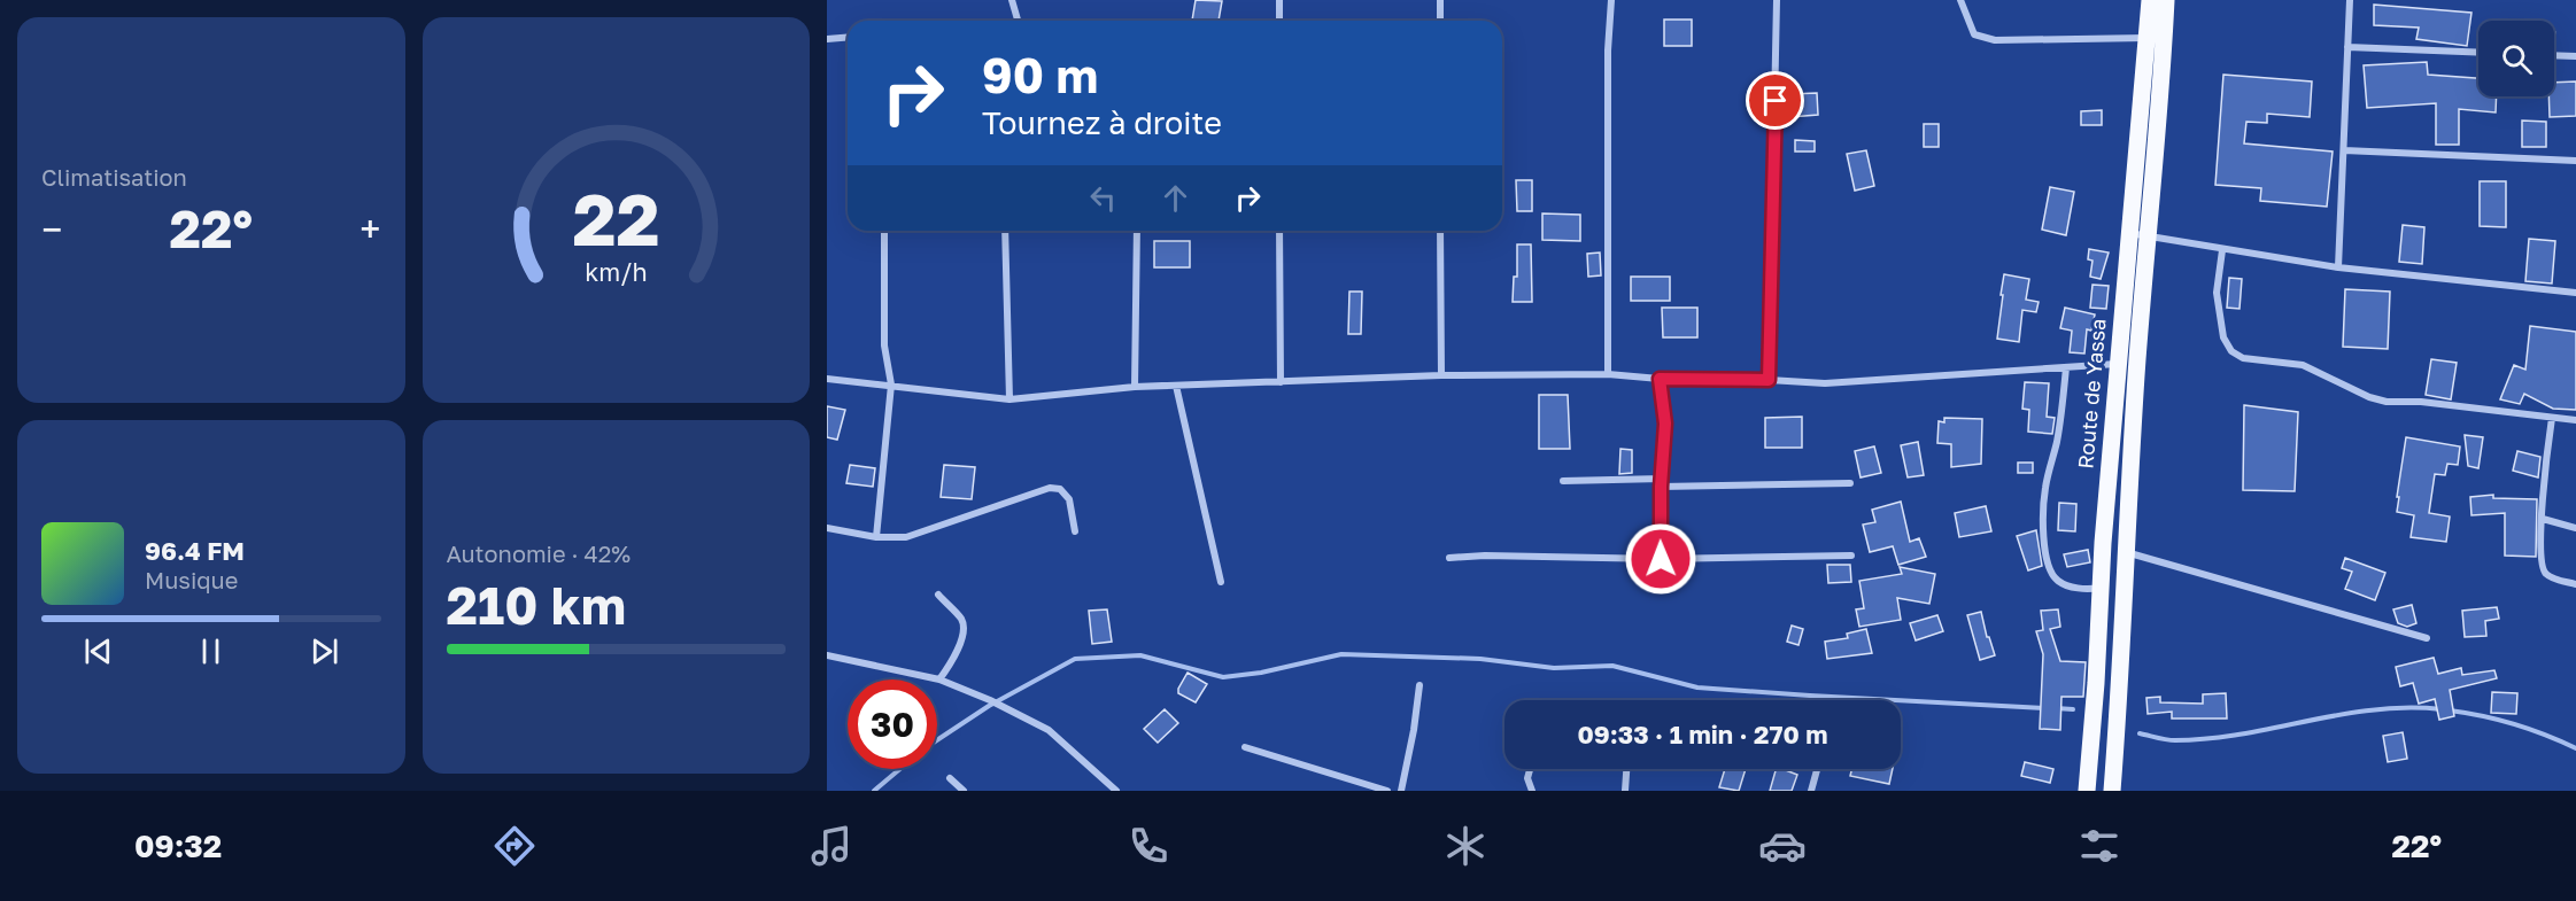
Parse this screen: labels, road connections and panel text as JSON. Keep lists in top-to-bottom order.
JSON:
{
  "streets": {
    "main road": ["Route de Yassa"]
  },
  "page": {
    "tile": [
      "Climatisation",
      ["Autonomie · 42%", "210 km"]
    ],
    "turn": ["90 m", "Tournez à droite"],
    "heat": ["−", "22°", "+"],
    "song": ["96.4 FM", "Musique"],
    "limit": "30",
    "trip": "09:33 · 1 min · 270 m",
    "tabs": ["09:32", "22°"],
    "gauge": ["22", "km/h"]
  }
}
